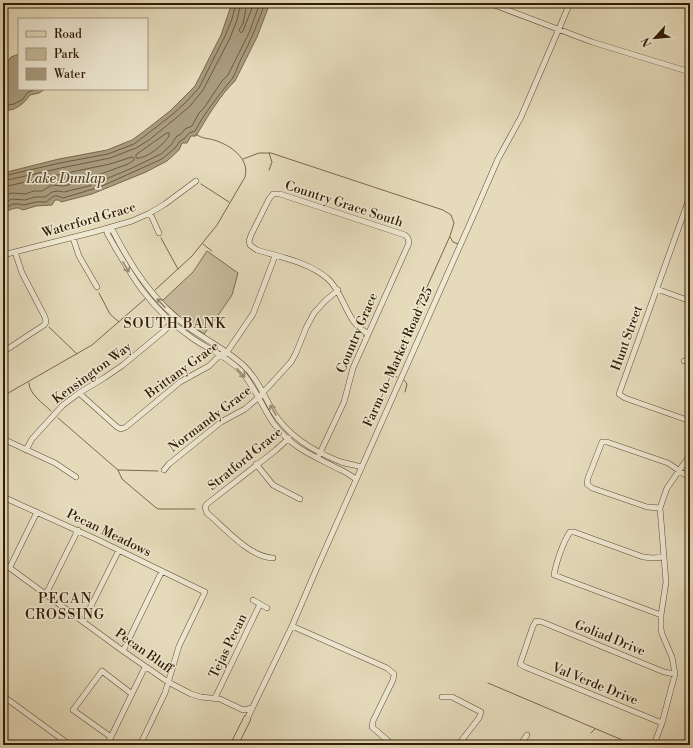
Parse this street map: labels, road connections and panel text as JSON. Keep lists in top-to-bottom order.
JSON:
{
  "streets": {
    "street": [
      "Country Grace South",
      "Waterford Grace",
      "Country Grace",
      "Hunt Street",
      "Farm-to-Market Road 725",
      "Brittany Grace",
      "Kensington Way",
      "Normandy Grace",
      "Stratford Grace",
      "Pecan Meadows",
      "Goliad Drive",
      "Tejas Pecan",
      "Pecan Bluff",
      "Val Verde Drive"
    ]
  },
  "crossings": [
    ["Country Grace South", "Country Grace"],
    ["Country Grace South", "Brittany Grace"],
    ["Brittany Grace", "Kensington Way"],
    ["Pecan Meadows", "Pecan Bluff"],
    ["Goliad Drive", "Val Verde Drive"],
    ["Tejas Pecan", "Pecan Bluff"]
  ],
  "districts": ["SOUTH BANK", "PECAN CROSSING"],
  "water": ["Lake Dunlap"],
  "legend": ["Road", "Park", "Water"],
  "north": "bottom left"
}
